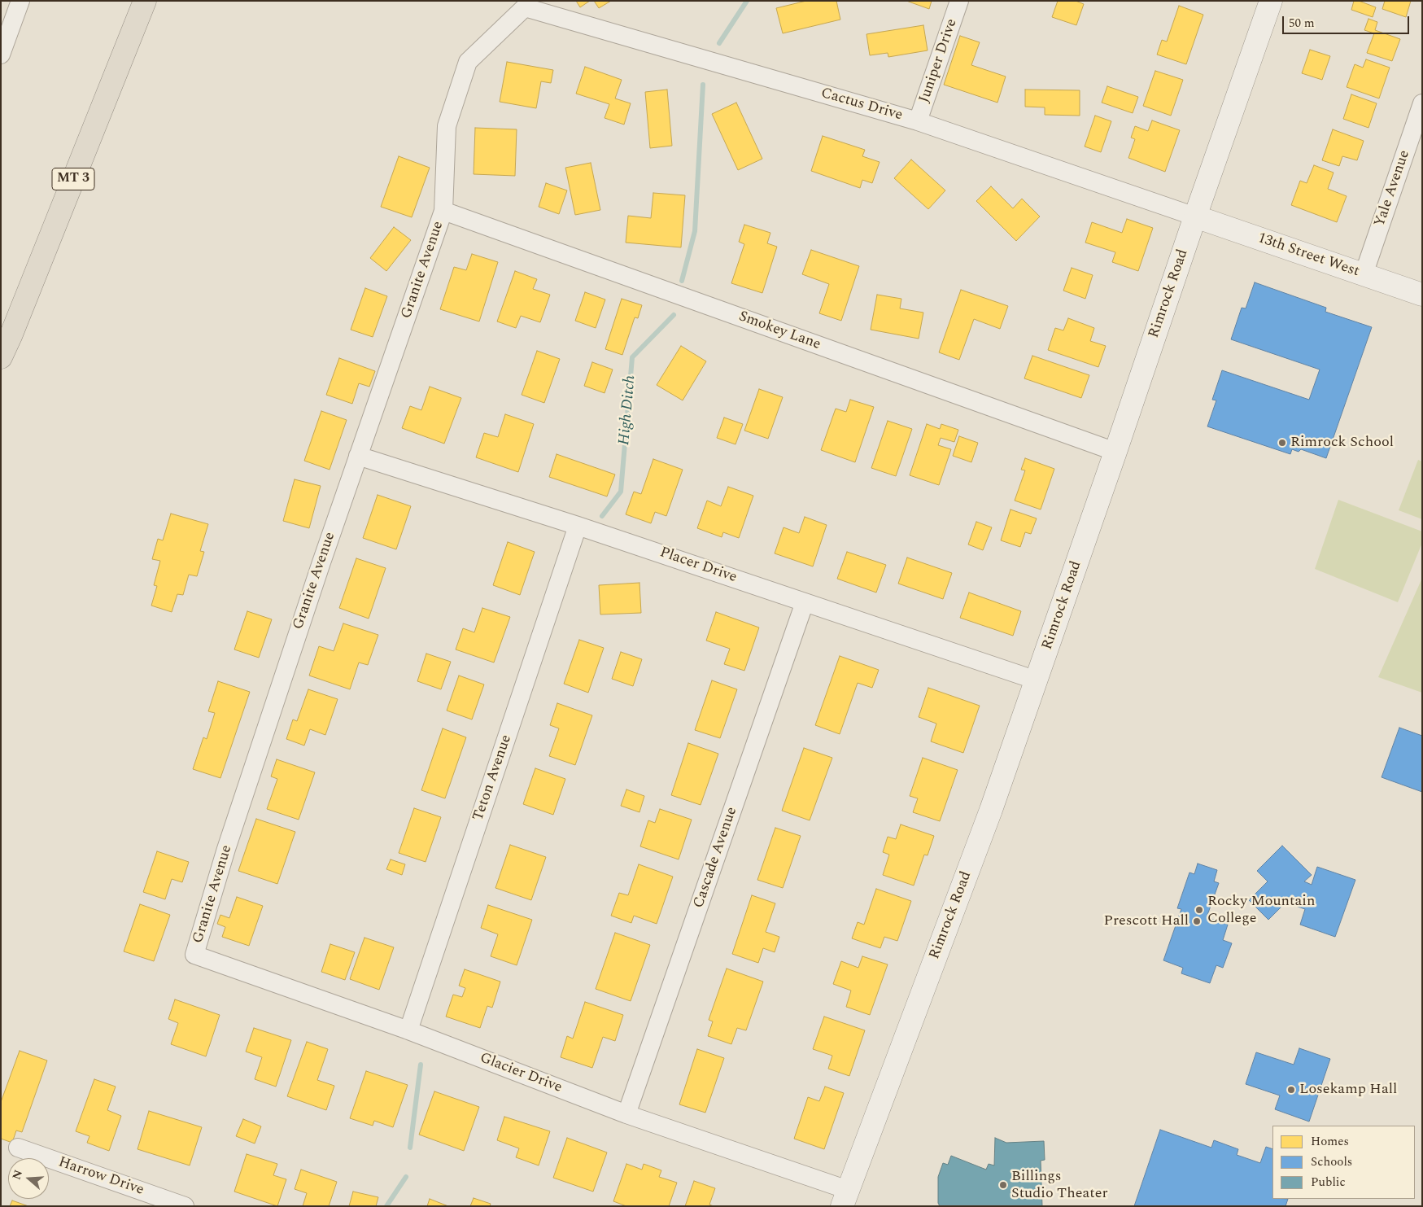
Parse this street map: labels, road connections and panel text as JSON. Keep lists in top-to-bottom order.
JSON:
{
  "streets": {
    "highway": ["MT 3"],
    "main road": ["13th Street West", "Rimrock Road"],
    "street": [
      "Juniper Drive",
      "Cactus Drive",
      "Yale Avenue",
      "Granite Avenue",
      "Smokey Lane",
      "Placer Drive",
      "Teton Avenue",
      "Cascade Avenue",
      "Glacier Drive",
      "Harrow Drive"
    ]
  },
  "crossings": [
    ["Juniper Drive", "Cactus Drive"],
    ["Cactus Drive", "13th Street West"],
    ["Cactus Drive", "Granite Avenue"],
    ["Cactus Drive", "Rimrock Road"],
    ["Yale Avenue", "13th Street West"],
    ["13th Street West", "Rimrock Road"],
    ["Granite Avenue", "Smokey Lane"],
    ["Granite Avenue", "Placer Drive"],
    ["Granite Avenue", "Glacier Drive"],
    ["Rimrock Road", "Smokey Lane"],
    ["Rimrock Road", "Placer Drive"],
    ["Rimrock Road", "Glacier Drive"],
    ["Placer Drive", "Teton Avenue"],
    ["Placer Drive", "Cascade Avenue"],
    ["Teton Avenue", "Glacier Drive"],
    ["Cascade Avenue", "Glacier Drive"]
  ],
  "water": ["High Ditch"],
  "places": [
    "Rimrock School",
    "Rocky Mountain College",
    "Prescott Hall",
    "Losekamp Hall",
    "Billings Studio Theater"
  ],
  "legend": ["Homes", "Schools", "Public"],
  "scale_bar": "50 m",
  "north": "left"
}
